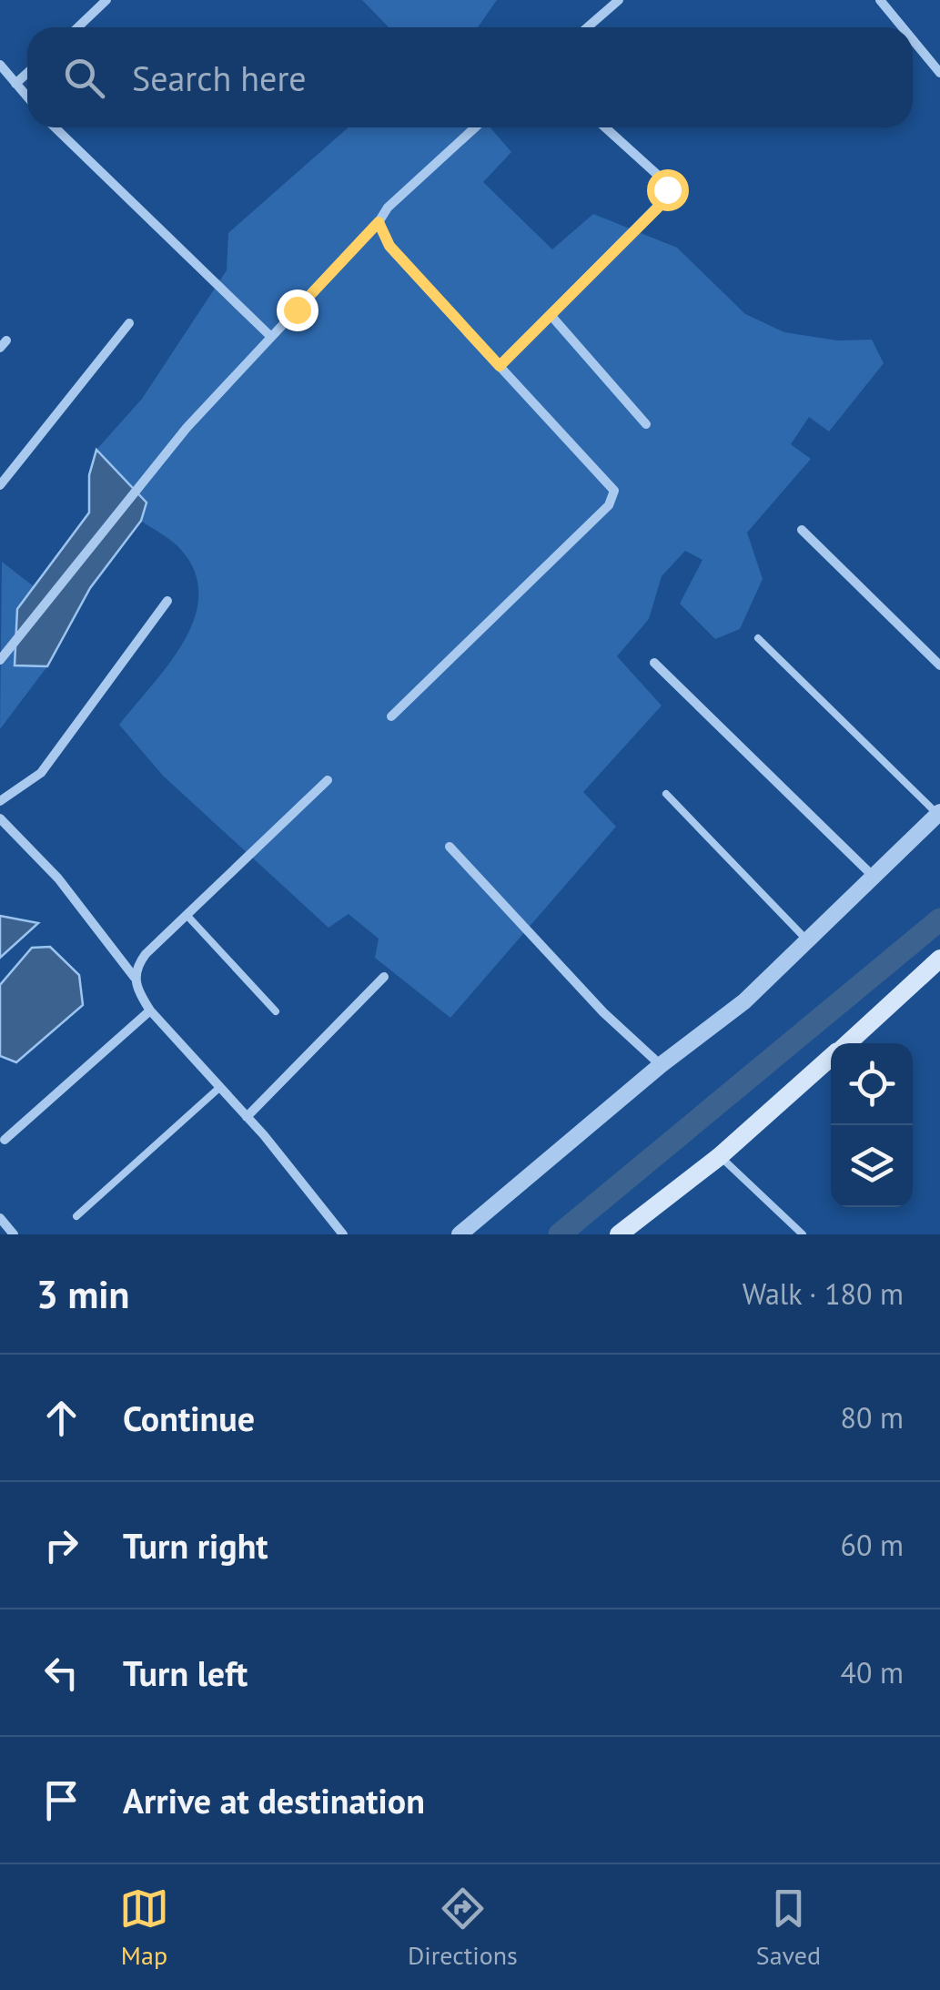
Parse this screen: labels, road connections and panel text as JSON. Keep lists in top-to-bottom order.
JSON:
{
  "page": {
    "search": "Search here",
    "heading": ["3 min", "Walk · 180 m"],
    "list": [
      ["Continue", "80 m"],
      ["Turn right", "60 m"],
      ["Turn left", "40 m"],
      "Arrive at destination"
    ],
    "nav": ["Map", "Directions", "Saved"]
  }
}
